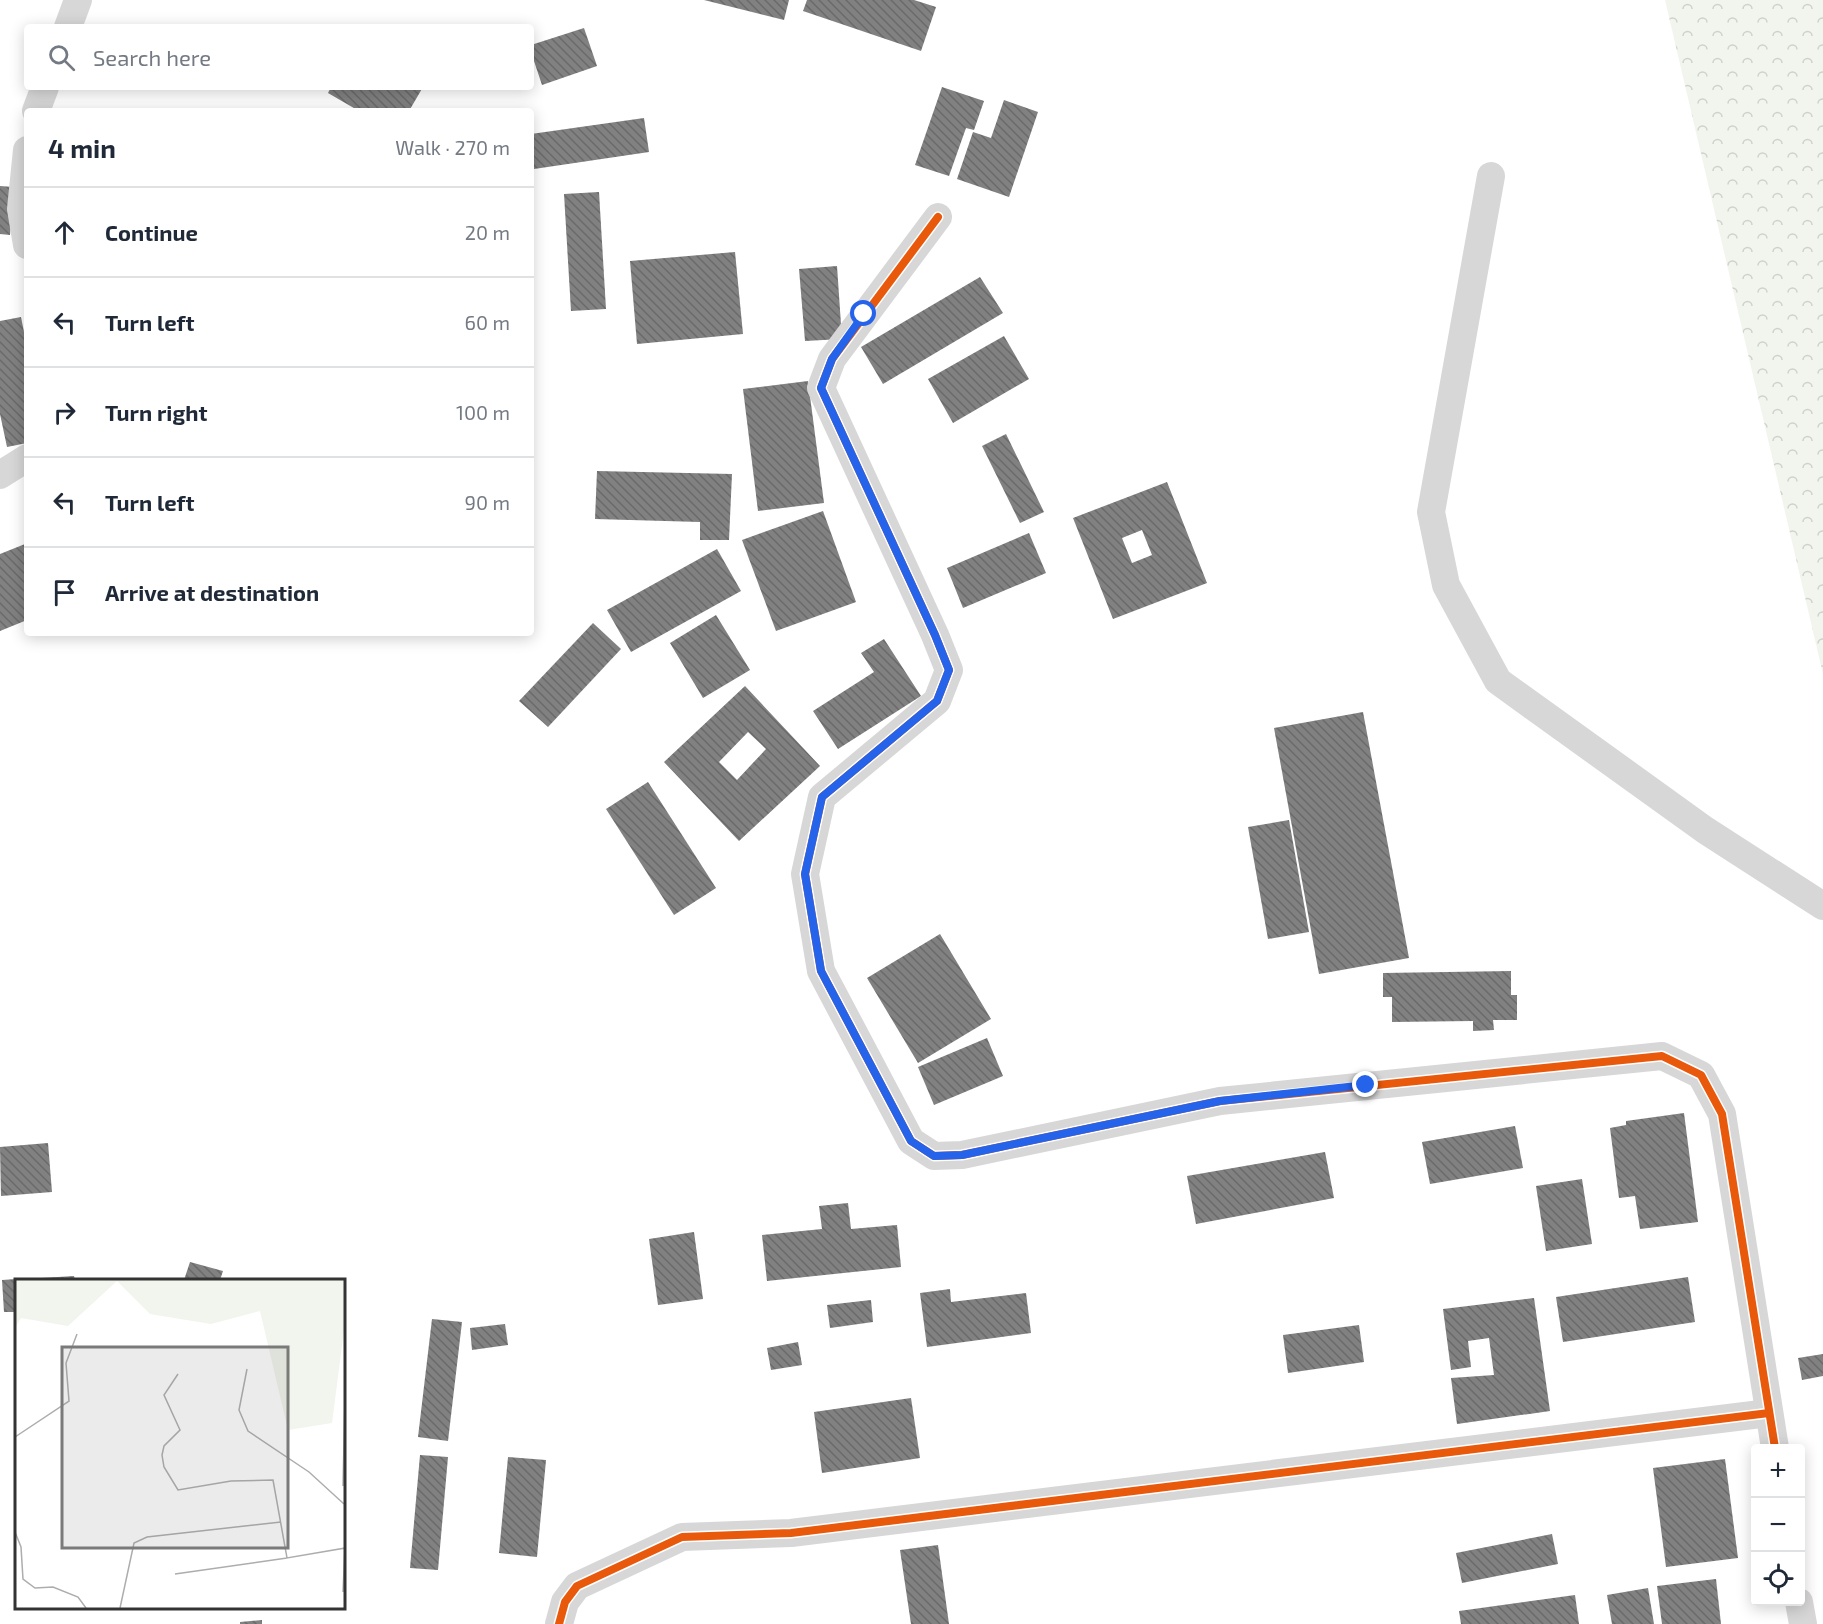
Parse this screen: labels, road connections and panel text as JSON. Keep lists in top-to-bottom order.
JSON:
{
  "page": {
    "search": "Search here",
    "heading": ["4 min", "Walk · 270 m"],
    "list": [
      ["Continue", "20 m"],
      ["Turn left", "60 m"],
      ["Turn right", "100 m"],
      ["Turn left", "90 m"],
      "Arrive at destination"
    ],
    "map_buttons": ["+", "−"]
  }
}
